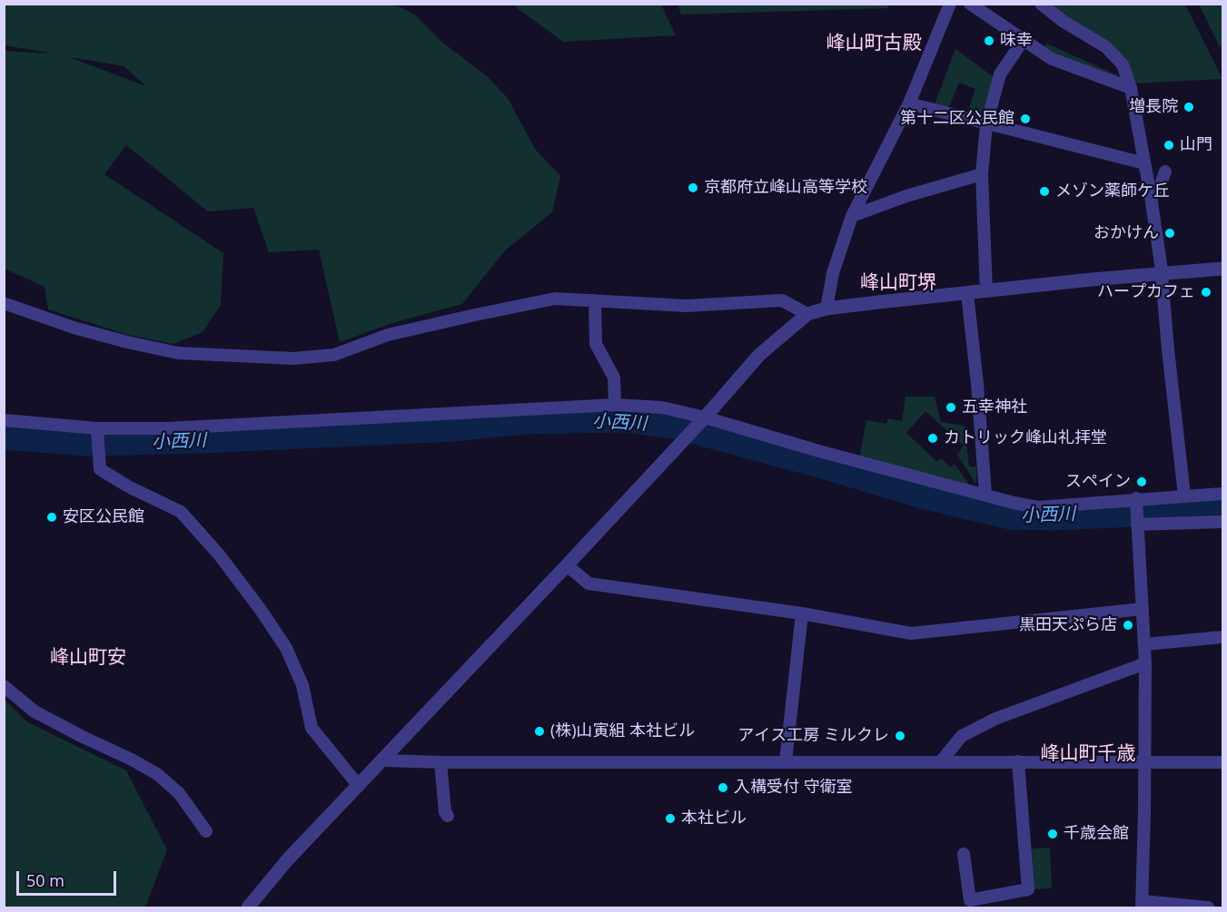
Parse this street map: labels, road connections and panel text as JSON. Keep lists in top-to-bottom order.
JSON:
{
  "districts": [
    "峰山町古殿",
    "峰山町堺",
    "峰山町安",
    "峰山町千歳"
  ],
  "water": ["小西川"],
  "places": [
    "味幸",
    "増長院",
    "第十二区公民館",
    "山門",
    "京都府立峰山高等学校",
    "メゾン薬師ケ丘",
    "おかけん",
    "ハープカフェ",
    "五幸神社",
    "カトリック峰山礼拝堂",
    "スペイン",
    "安区公民館",
    "黒田天ぷら店",
    "(株)山寅組 本社ビル",
    "アイス工房 ミルクレ",
    "入構受付 守衛室",
    "本社ビル",
    "千歳会館"
  ],
  "scale_bar": "50 m"
}
